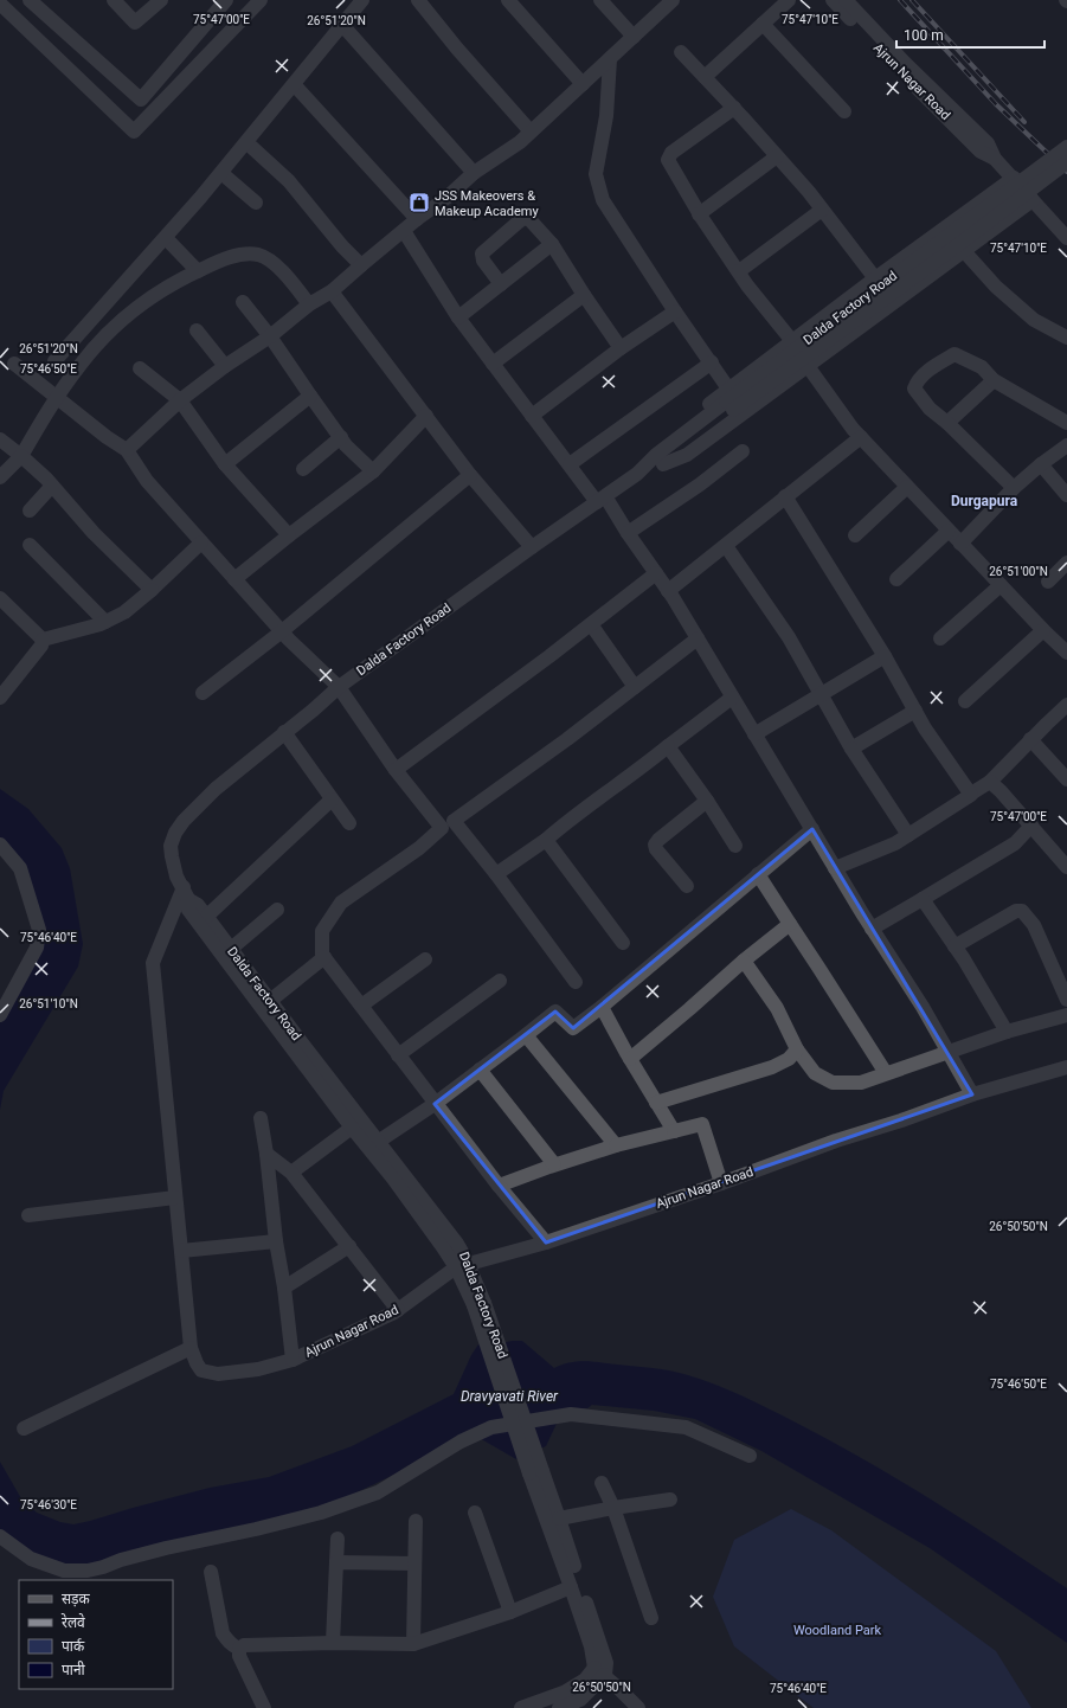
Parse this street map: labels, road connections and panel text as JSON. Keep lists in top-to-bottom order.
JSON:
{
  "streets": {
    "street": ["Ajrun Nagar Road", "Dalda Factory Road"]
  },
  "crossings": [
    ["Ajrun Nagar Road", "Dalda Factory Road"]
  ],
  "districts": ["Durgapura"],
  "water": ["Dravyavati River"],
  "parks": ["Woodland Park"],
  "places": {
    "shop": ["JSS Makeovers & Makeup Academy"]
  },
  "legend": [
    "सड़क",
    "रेलवे",
    "पार्क",
    "पानी"
  ],
  "scale_bar": "100 m",
  "coordinates": [
    "75°47'00\"E",
    "75°47'10\"E",
    "26°51'20\"N",
    "75°46'50\"E",
    "26°51'00\"N",
    "75°46'40\"E",
    "26°51'10\"N",
    "26°50'50\"N",
    "75°46'30\"E"
  ]
}
